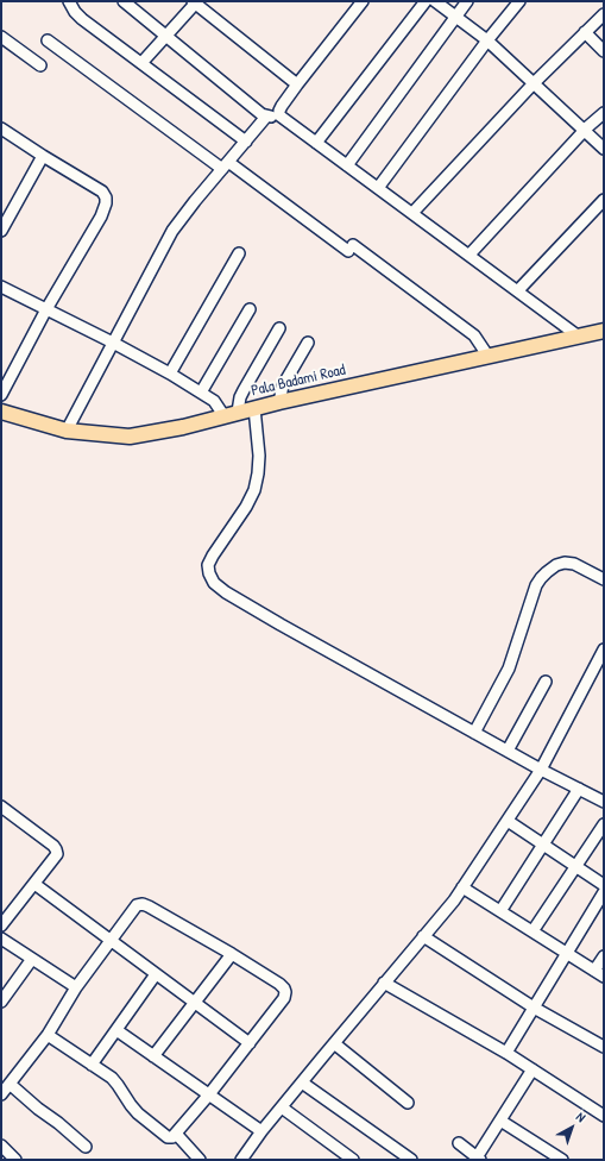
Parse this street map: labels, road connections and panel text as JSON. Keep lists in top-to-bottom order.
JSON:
{
  "streets": {
    "main road": ["Pala Badami Road"]
  },
  "north": "top right"
}
